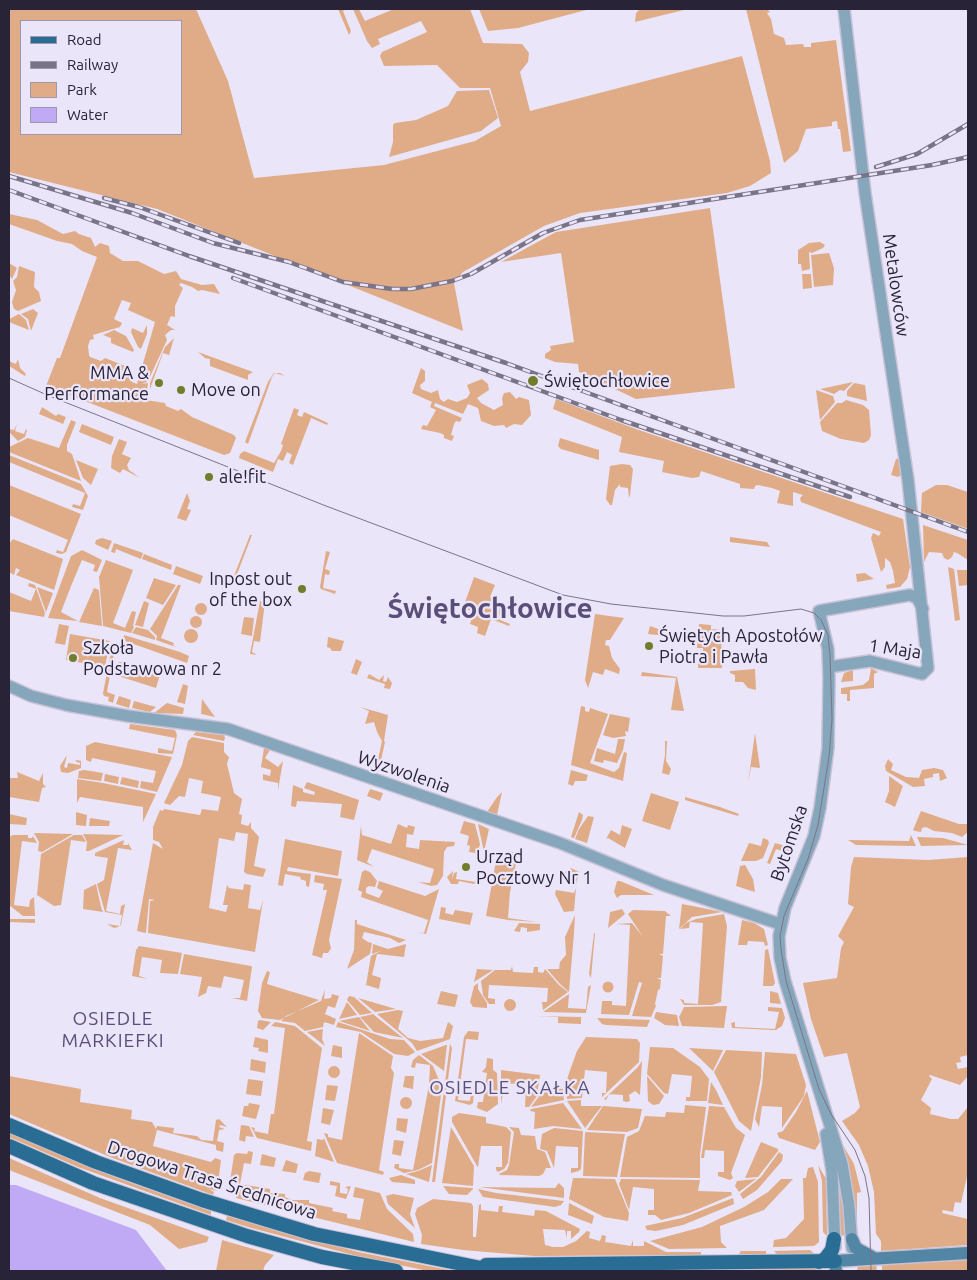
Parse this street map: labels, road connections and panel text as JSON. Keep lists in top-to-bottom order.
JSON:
{
  "streets": {
    "main road": ["Drogowa Trasa Średnicowa"],
    "street": [
      "Metalowców",
      "1 Maja",
      "Wyzwolenia",
      "Bytomska"
    ]
  },
  "crossings": [
    ["Metalowców", "1 Maja"],
    ["Metalowców", "Bytomska"],
    ["1 Maja", "Bytomska"],
    ["Wyzwolenia", "Bytomska"]
  ],
  "districts": ["Świętochłowice", "OSIEDLE MARKIEFKI", "OSIEDLE SKAŁKA"],
  "places": [
    "Świętochłowice",
    "MMA & Performance",
    "Move on",
    "ale!fit",
    "Inpost out of the box",
    "Świętych Apostołów Piotra i Pawła",
    "Szkoła Podstawowa nr 2",
    "Urząd Pocztowy Nr 1"
  ],
  "legend": [
    "Road",
    "Railway",
    "Park",
    "Water"
  ]
}
